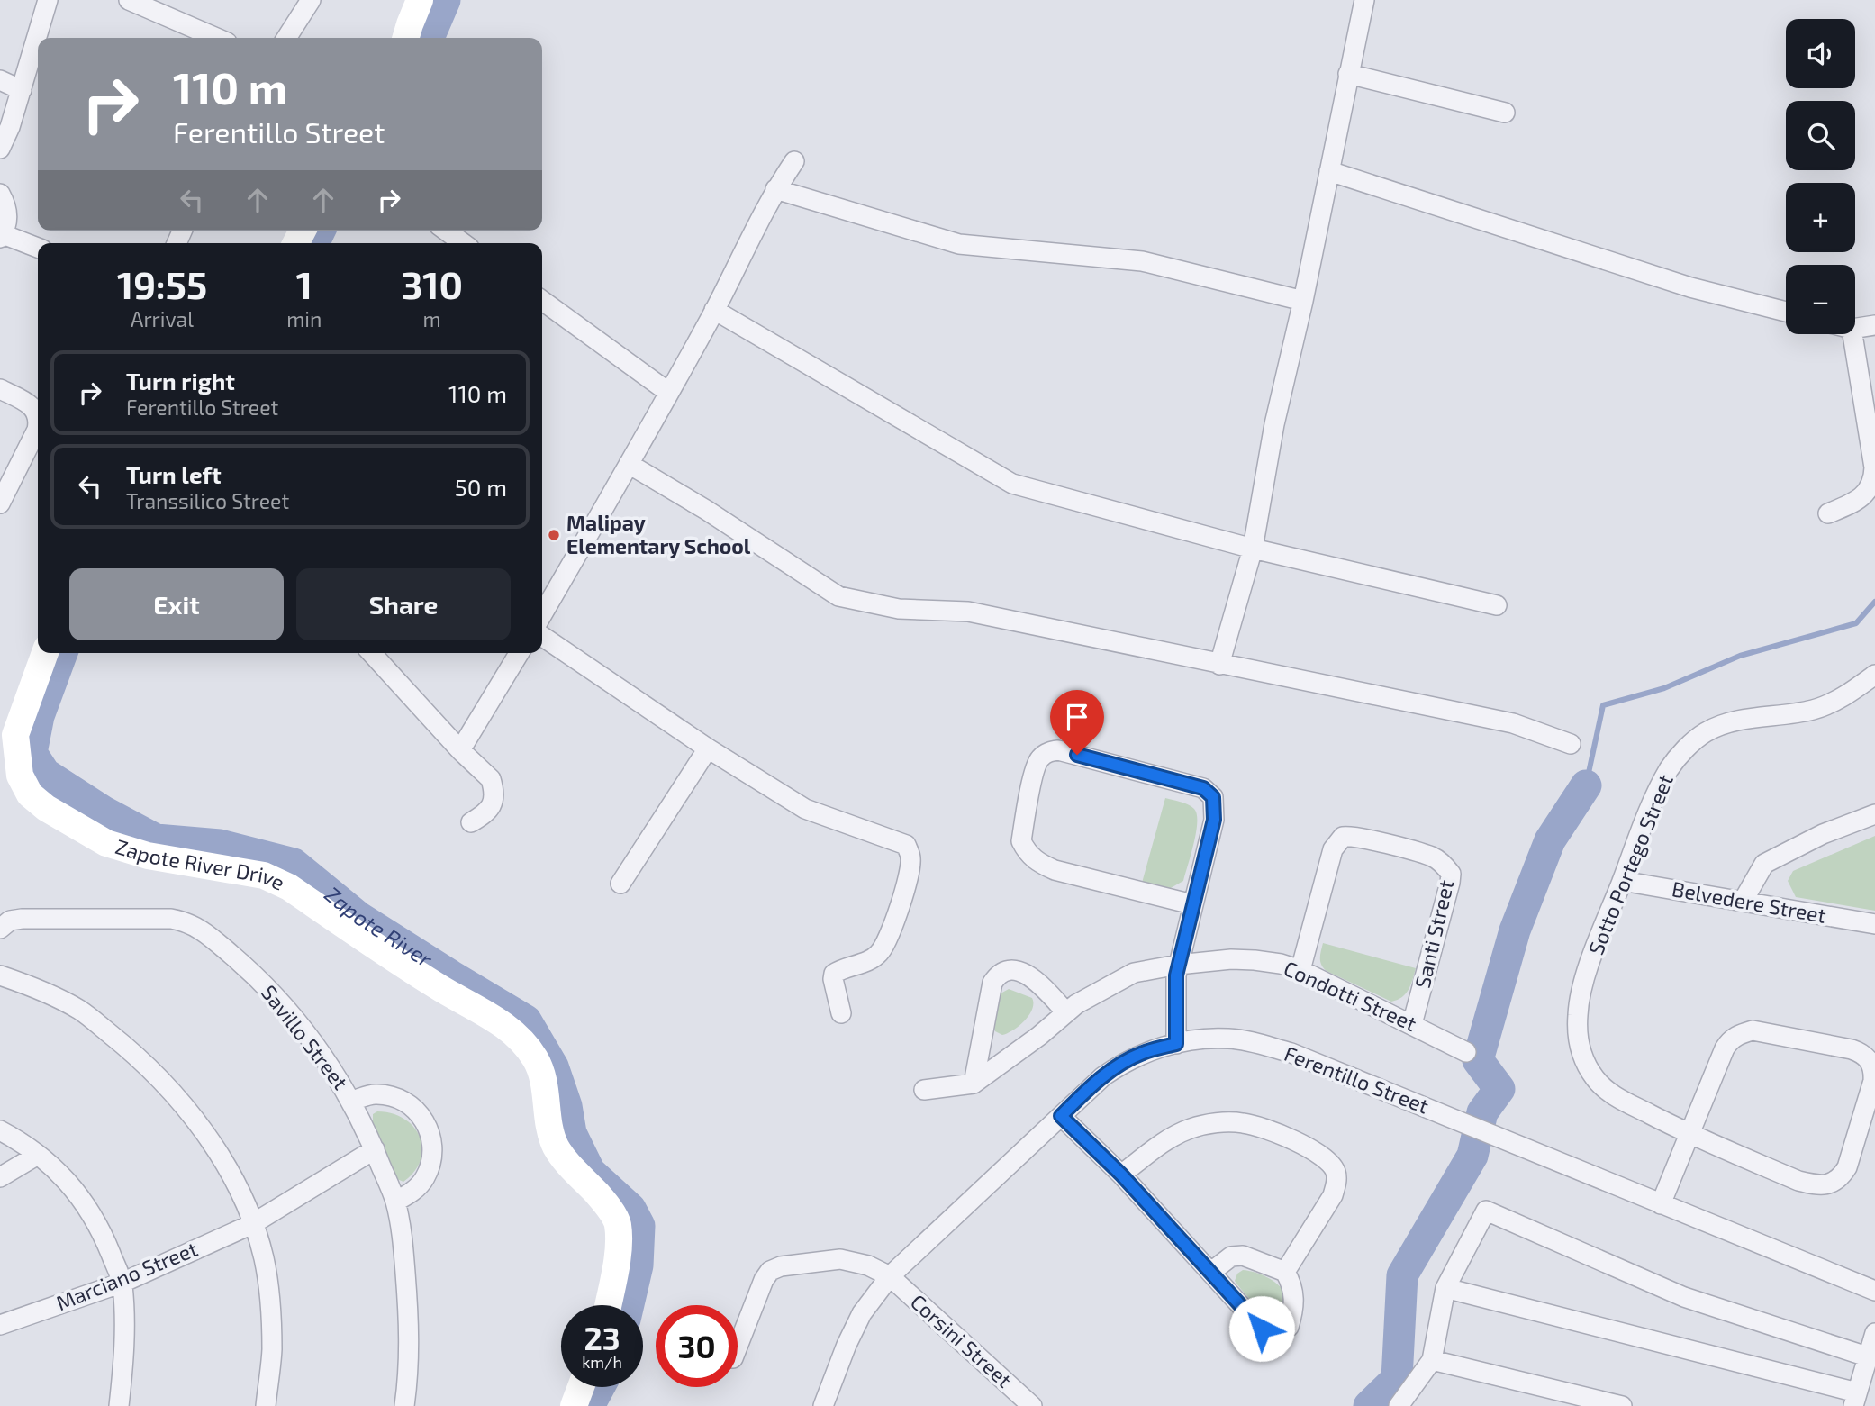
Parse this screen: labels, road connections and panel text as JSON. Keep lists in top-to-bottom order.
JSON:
{
  "streets": {
    "street": [
      "Sotto Portego Street",
      "Zapote River Drive",
      "Belvedere Street",
      "Santi Street",
      "Condotti Street",
      "Savillo Street",
      "Ferentillo Street",
      "Marciano Street",
      "Corsini Street"
    ]
  },
  "crossings": [
    ["Sotto Portego Street", "Belvedere Street"],
    ["Santi Street", "Condotti Street"],
    ["Savillo Street", "Marciano Street"],
    ["Ferentillo Street", "Corsini Street"]
  ],
  "water": ["Zapote River"],
  "places": ["Malipay Elementary School"],
  "page": {
    "map_buttons": ["+", "−"],
    "turn": ["110 m", "Ferentillo Street"],
    "eta": [
      "19:55",
      "Arrival",
      "1",
      "min",
      "310",
      "m"
    ],
    "list": [
      {
        "name": "Turn right",
        "note": "Ferentillo Street",
        "value": "110 m"
      },
      {
        "name": "Turn left",
        "note": "Transsilico Street",
        "value": "50 m"
      }
    ],
    "buttons": ["Exit", "Share"],
    "speed": "23 km/h",
    "limit": "30"
  }
}
